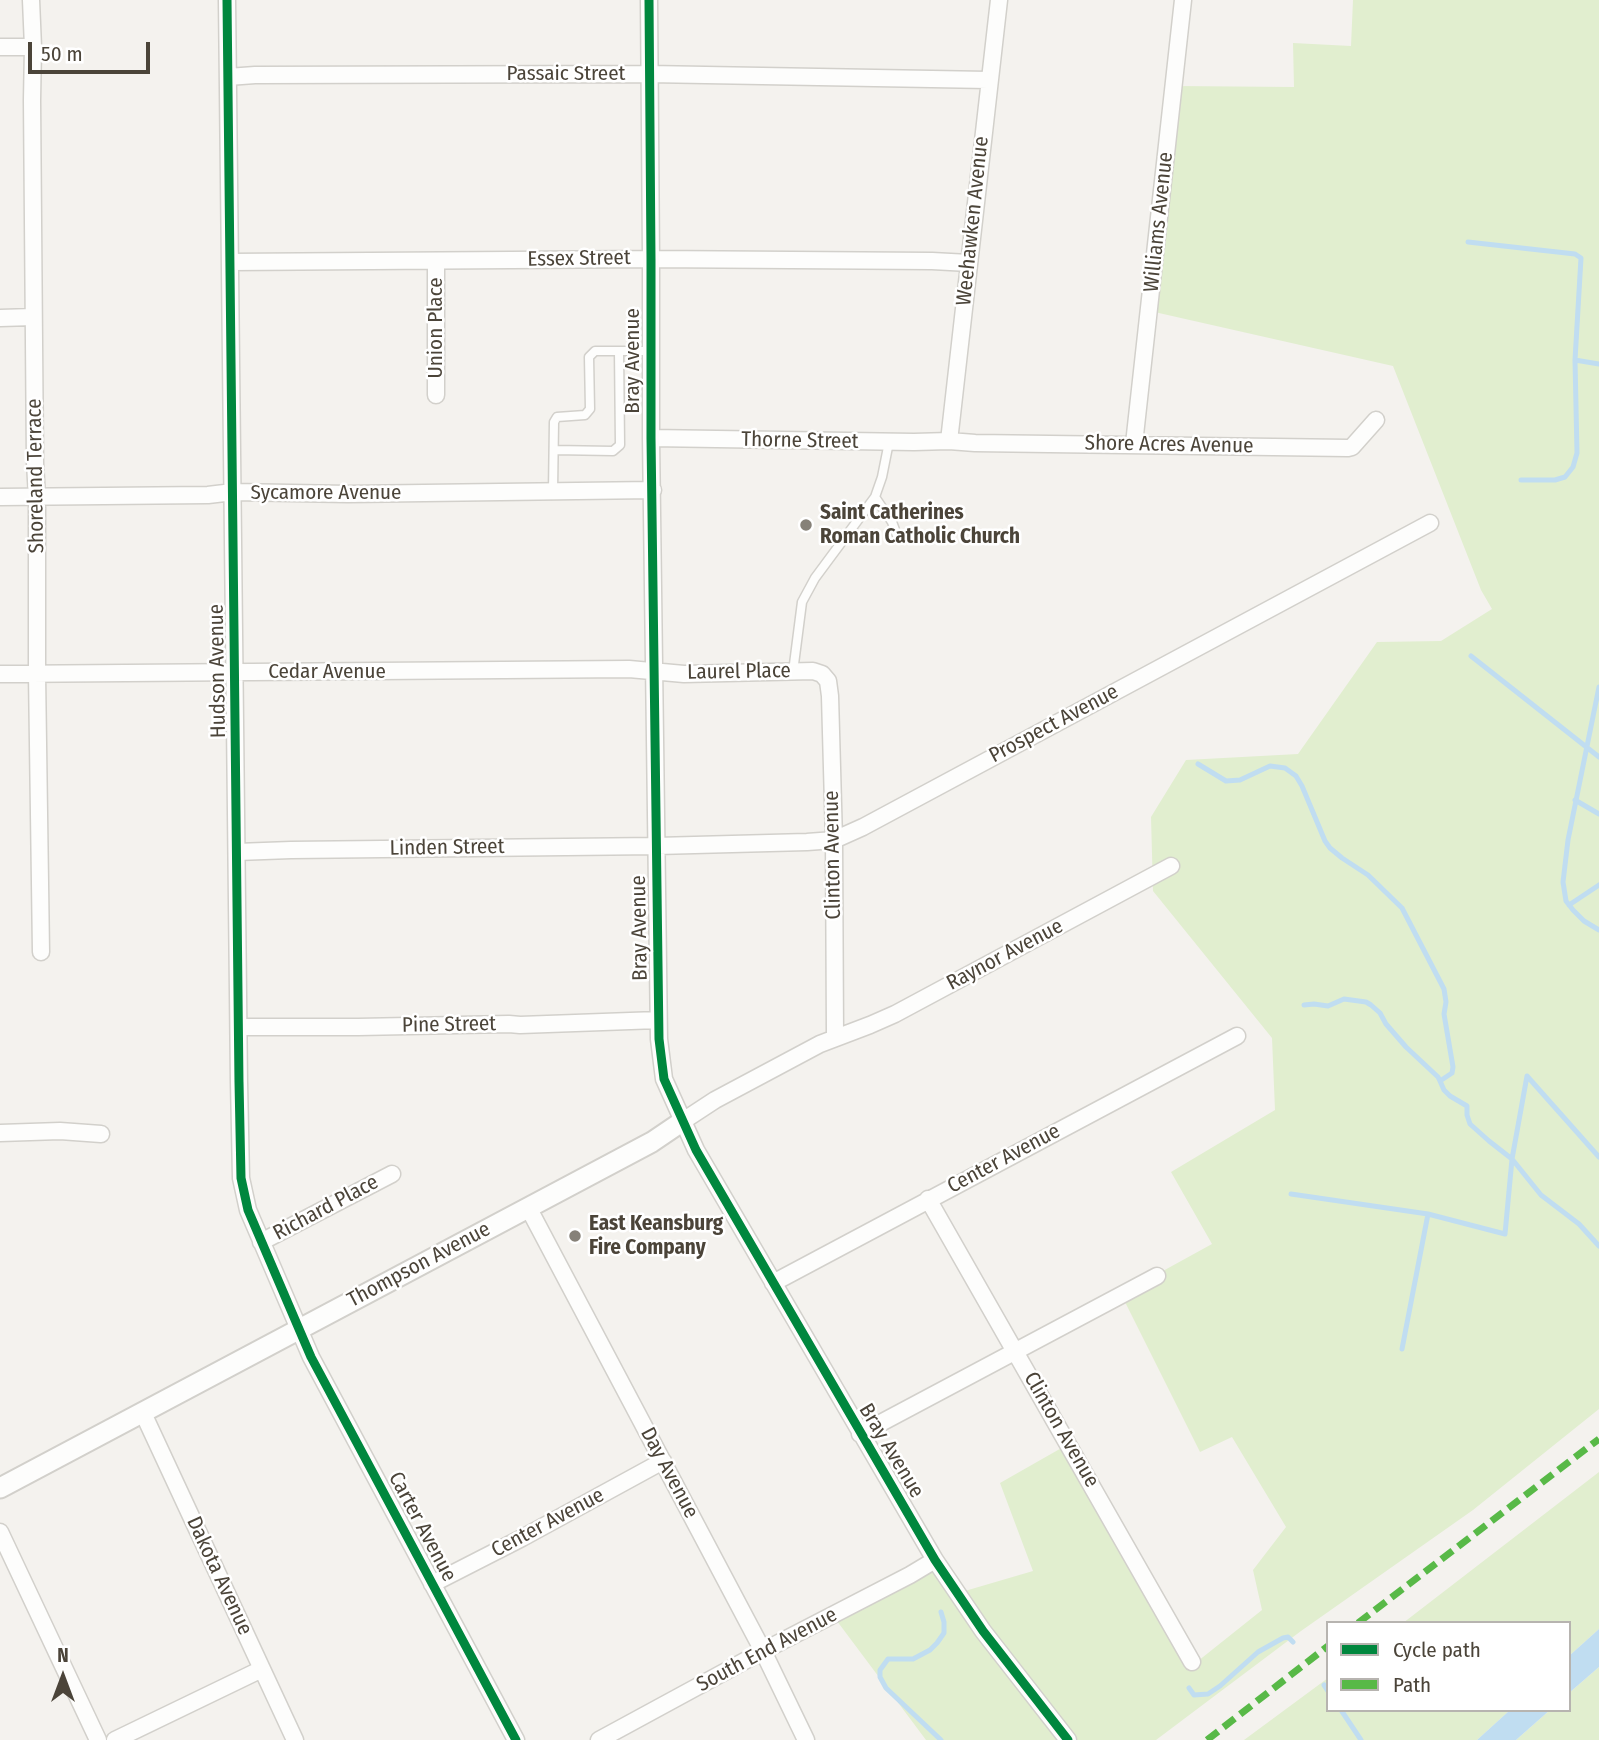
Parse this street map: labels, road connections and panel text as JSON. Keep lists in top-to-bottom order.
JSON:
{
  "streets": {
    "street": [
      "Passaic Street",
      "Weehawken Avenue",
      "Williams Avenue",
      "Essex Street",
      "Union Place",
      "Bray Avenue",
      "Thorne Street",
      "Shore Acres Avenue",
      "Shoreland Terrace",
      "Sycamore Avenue",
      "Hudson Avenue",
      "Cedar Avenue",
      "Laurel Place",
      "Prospect Avenue",
      "Linden Street",
      "Clinton Avenue",
      "Raynor Avenue",
      "Pine Street",
      "Center Avenue",
      "Richard Place",
      "Thompson Avenue",
      "Day Avenue",
      "Carter Avenue",
      "Dakota Avenue",
      "South End Avenue"
    ]
  },
  "crossings": [
    ["Passaic Street", "Weehawken Avenue"],
    ["Passaic Street", "Bray Avenue"],
    ["Passaic Street", "Hudson Avenue"],
    ["Weehawken Avenue", "Essex Street"],
    ["Weehawken Avenue", "Thorne Street"],
    ["Weehawken Avenue", "Shore Acres Avenue"],
    ["Williams Avenue", "Shore Acres Avenue"],
    ["Essex Street", "Union Place"],
    ["Essex Street", "Bray Avenue"],
    ["Essex Street", "Hudson Avenue"],
    ["Bray Avenue", "Thorne Street"],
    ["Bray Avenue", "Sycamore Avenue"],
    ["Bray Avenue", "Cedar Avenue"],
    ["Bray Avenue", "Laurel Place"],
    ["Bray Avenue", "Prospect Avenue"],
    ["Bray Avenue", "Linden Street"],
    ["Bray Avenue", "Pine Street"],
    ["Bray Avenue", "Center Avenue"],
    ["Bray Avenue", "Thompson Avenue"],
    ["Bray Avenue", "South End Avenue"],
    ["Thorne Street", "Shore Acres Avenue"],
    ["Shoreland Terrace", "Sycamore Avenue"],
    ["Shoreland Terrace", "Cedar Avenue"],
    ["Sycamore Avenue", "Hudson Avenue"],
    ["Hudson Avenue", "Cedar Avenue"],
    ["Hudson Avenue", "Linden Street"],
    ["Hudson Avenue", "Pine Street"],
    ["Hudson Avenue", "Richard Place"],
    ["Hudson Avenue", "Thompson Avenue"],
    ["Hudson Avenue", "Carter Avenue"],
    ["Cedar Avenue", "Laurel Place"],
    ["Laurel Place", "Clinton Avenue"],
    ["Prospect Avenue", "Linden Street"],
    ["Prospect Avenue", "Clinton Avenue"],
    ["Clinton Avenue", "Raynor Avenue"],
    ["Clinton Avenue", "Center Avenue"],
    ["Clinton Avenue", "Thompson Avenue"],
    ["Raynor Avenue", "Thompson Avenue"],
    ["Center Avenue", "Day Avenue"],
    ["Center Avenue", "Carter Avenue"],
    ["Thompson Avenue", "Day Avenue"],
    ["Thompson Avenue", "Carter Avenue"],
    ["Thompson Avenue", "Dakota Avenue"],
    ["Day Avenue", "South End Avenue"]
  ],
  "places": ["Saint Catherines Roman Catholic Church", "East Keansburg Fire Company"],
  "legend": ["Cycle path", "Path"],
  "scale_bar": "50 m",
  "north": "top"
}
